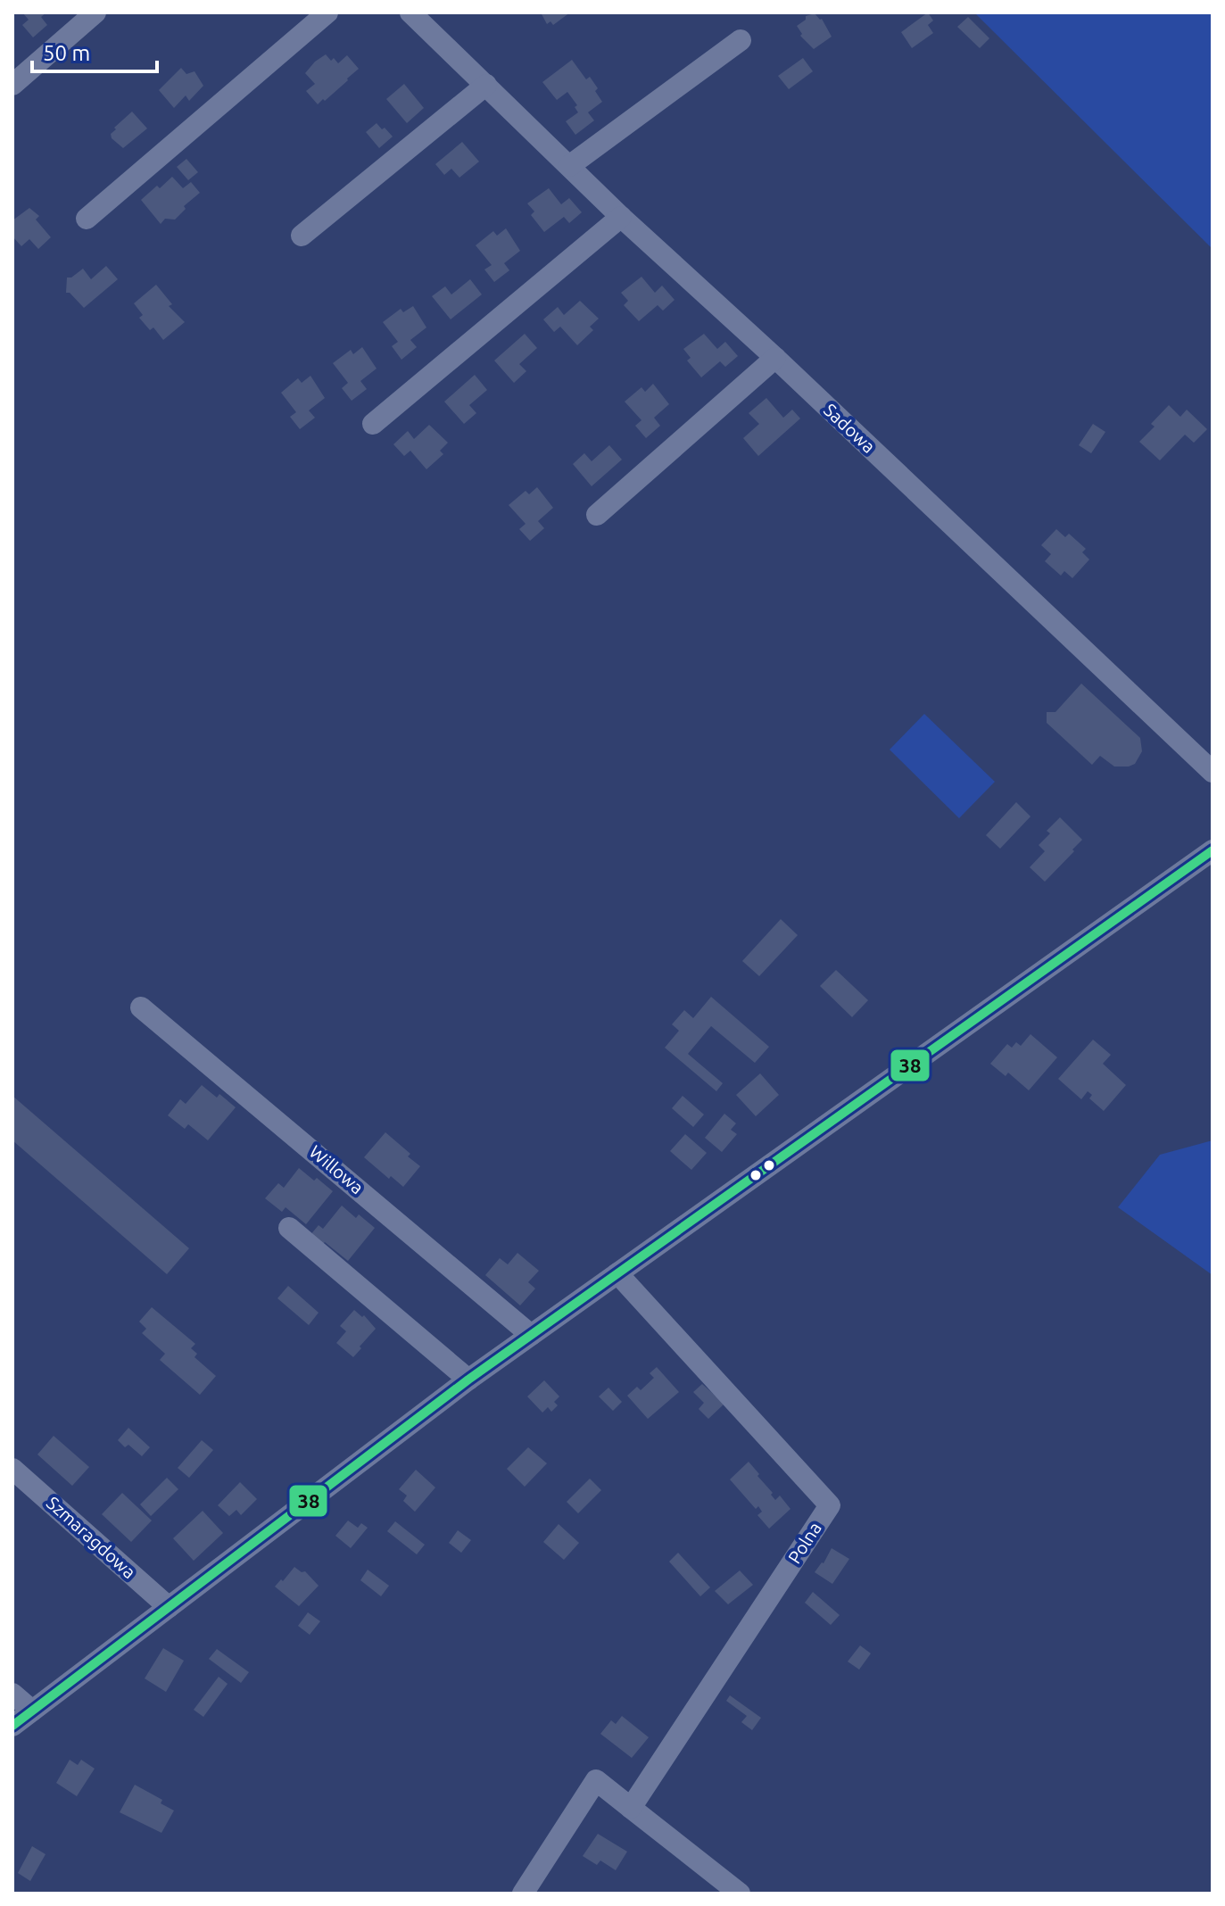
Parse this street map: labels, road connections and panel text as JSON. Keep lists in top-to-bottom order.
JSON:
{
  "streets": {
    "street": [
      "Sadowa",
      "Willowa",
      "Szmaragdowa",
      "Polna"
    ]
  },
  "lines": ["transit line 38"],
  "scale_bar": "50 m"
}
